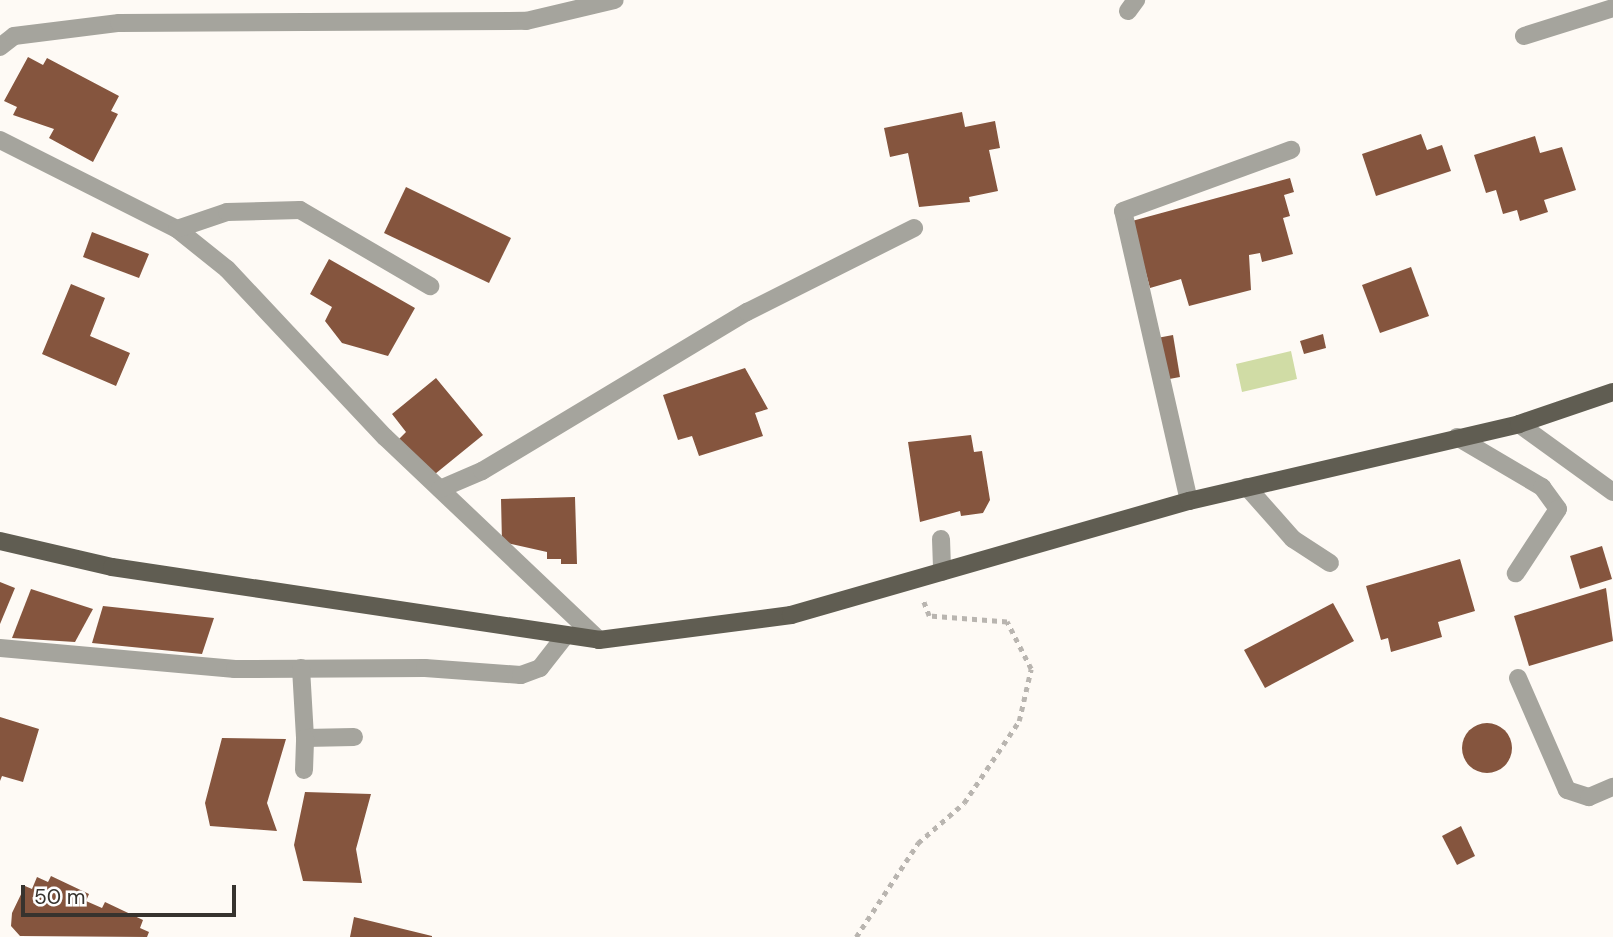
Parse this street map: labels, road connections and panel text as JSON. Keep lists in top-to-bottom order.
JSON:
{
  "scale_bar": "50 m"
}
